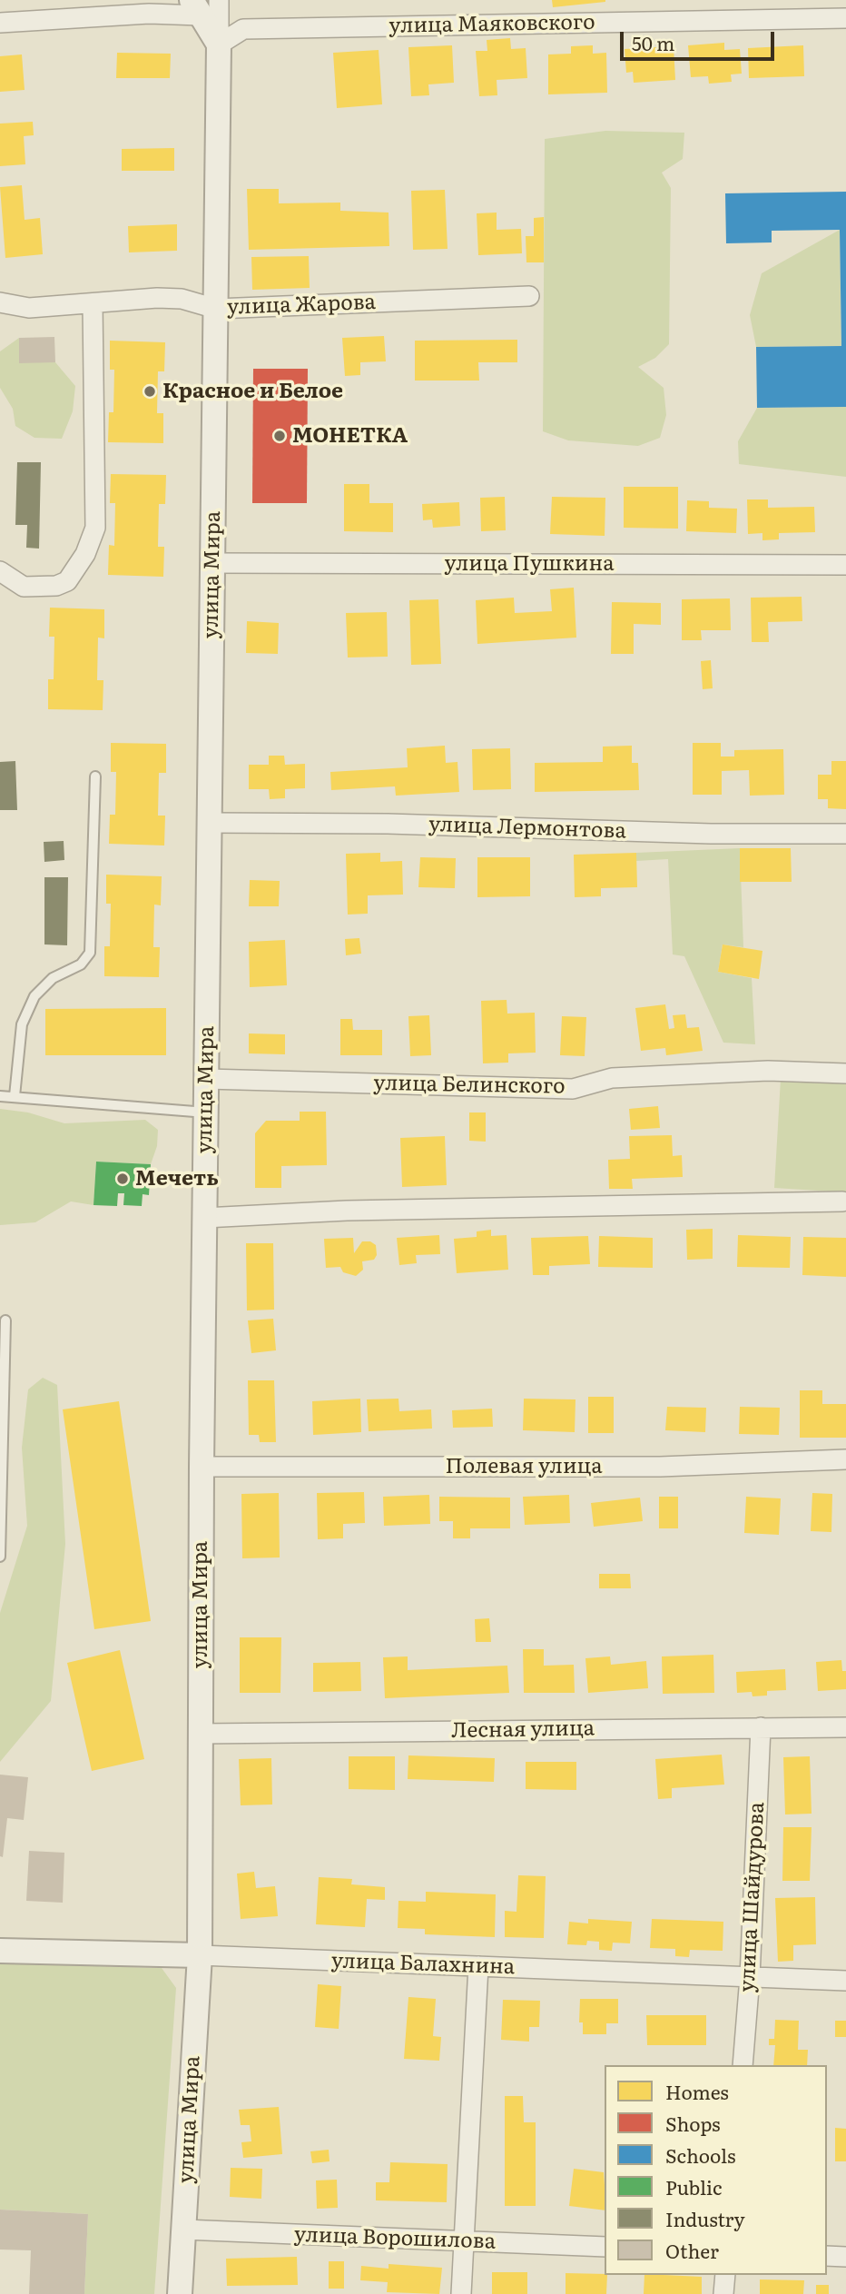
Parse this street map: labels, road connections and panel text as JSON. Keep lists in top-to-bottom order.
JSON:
{
  "streets": {
    "street": [
      "улица Маяковского",
      "улица Жарова",
      "улица Пушкина",
      "улица Мира",
      "улица Лермонтова",
      "улица Белинского",
      "Полевая улица",
      "Лесная улица",
      "улица Шайдурова",
      "улица Балахнина",
      "улица Ворошилова"
    ]
  },
  "crossings": [
    ["улица Маяковского", "улица Мира"],
    ["улица Жарова", "улица Мира"],
    ["улица Пушкина", "улица Мира"],
    ["улица Мира", "улица Лермонтова"],
    ["улица Мира", "улица Белинского"],
    ["улица Мира", "Полевая улица"],
    ["улица Мира", "Лесная улица"],
    ["улица Мира", "улица Балахнина"],
    ["улица Мира", "улица Ворошилова"],
    ["Лесная улица", "улица Шайдурова"],
    ["улица Шайдурова", "улица Балахнина"]
  ],
  "places": ["Красное и Белое", "МОНЕТКА", "Мечеть"],
  "legend": [
    "Homes",
    "Shops",
    "Schools",
    "Public",
    "Industry",
    "Other"
  ],
  "scale_bar": "50 m"
}
